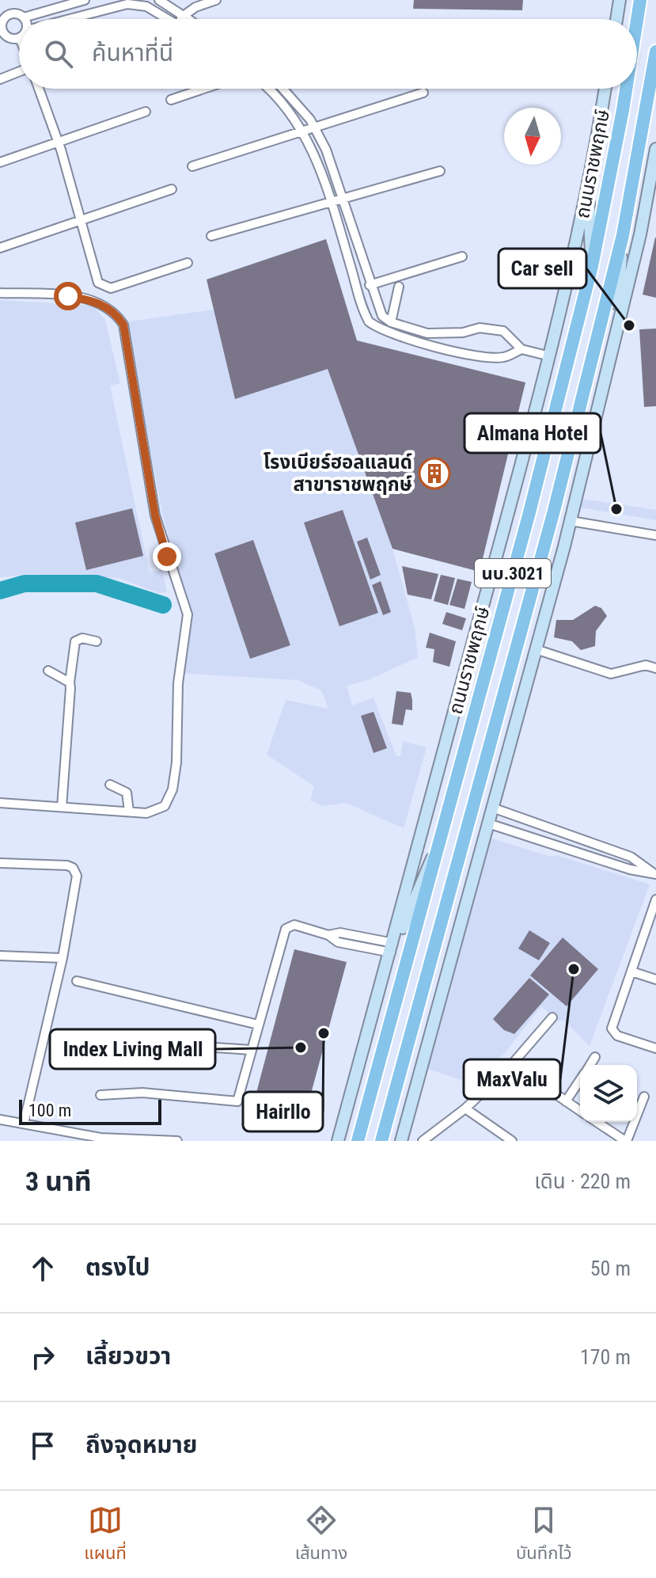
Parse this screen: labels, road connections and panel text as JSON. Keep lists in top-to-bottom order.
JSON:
{
  "streets": {
    "main road": ["ถนนราชพฤกษ์", "นบ.3021"]
  },
  "places": {
    "other": [
      "Car sell",
      "Almana Hotel",
      "MaxValu",
      "Hairllo",
      "Index Living Mall"
    ],
    "building": ["โรงเบียร์ฮอลแลนด์ สาขาราชพฤกษ์"]
  },
  "scale_bar": "100 m",
  "north": "bottom",
  "page": {
    "search": "ค้นหาที่นี่",
    "scale": "100 m",
    "heading": ["3 นาที", "เดิน · 220 m"],
    "list": [
      ["ตรงไป", "50 m"],
      ["เลี้ยวขวา", "170 m"],
      "ถึงจุดหมาย"
    ],
    "nav": ["แผนที่", "เส้นทาง", "บันทึกไว้"]
  }
}
